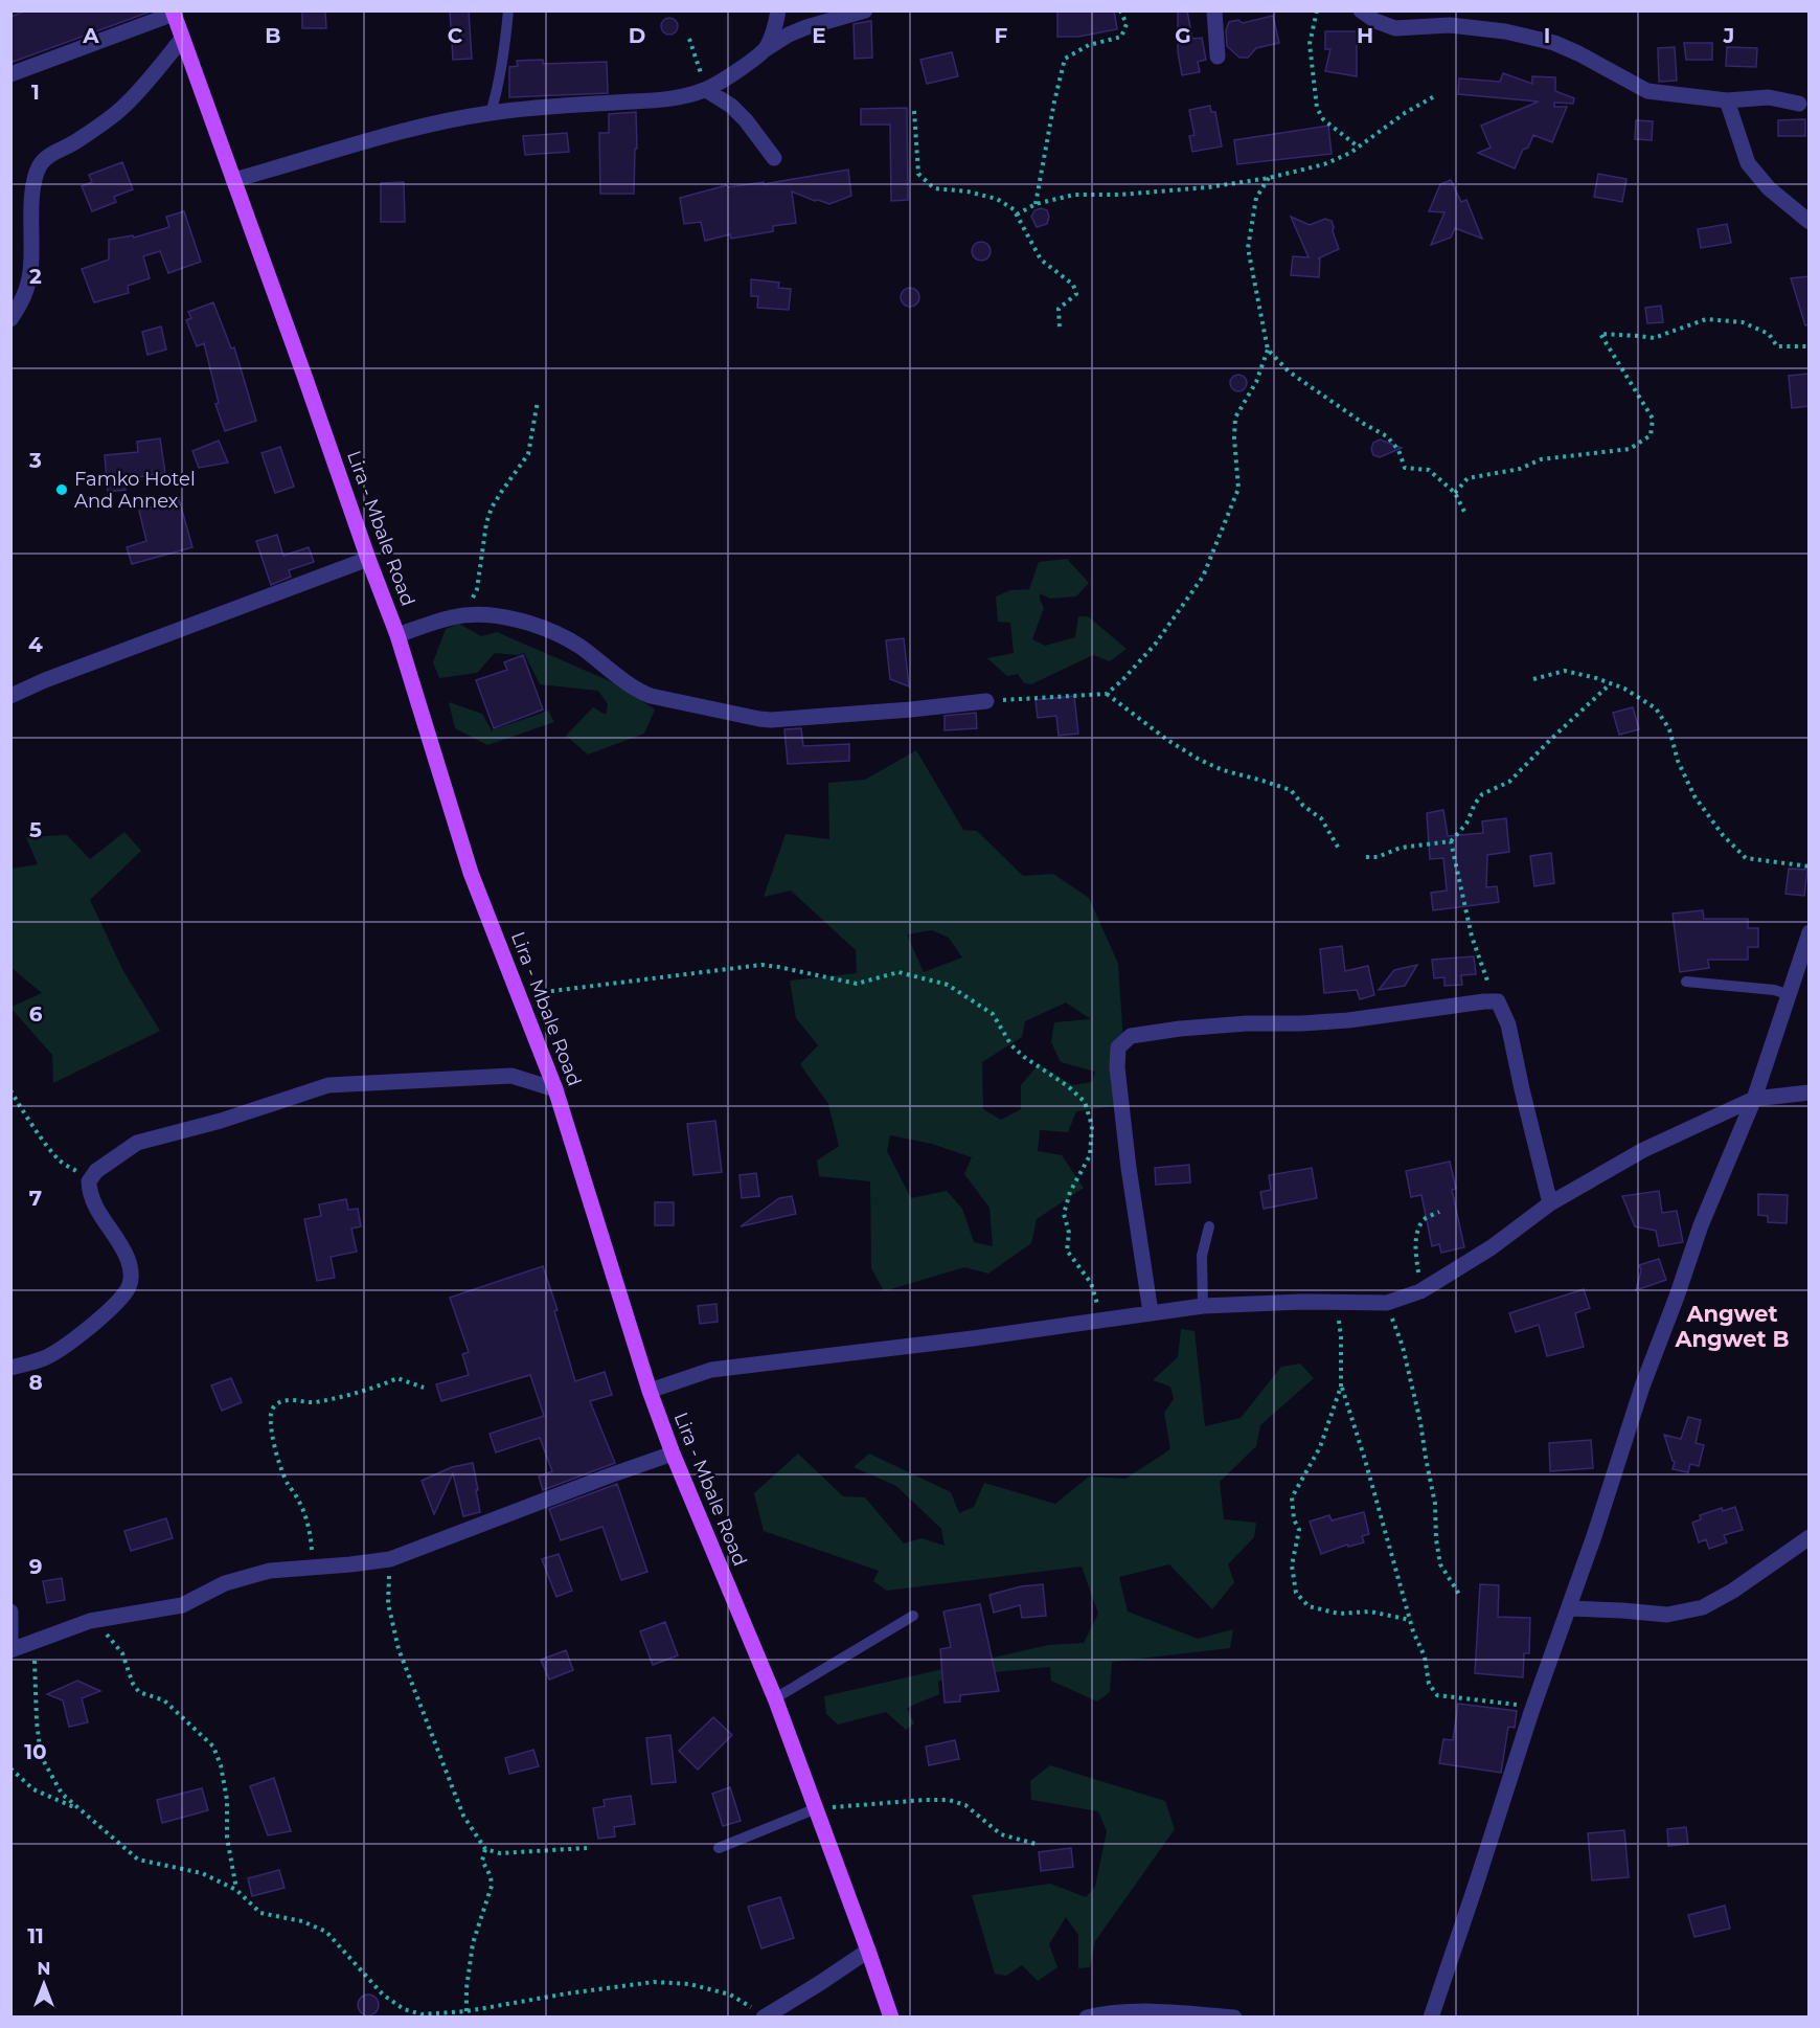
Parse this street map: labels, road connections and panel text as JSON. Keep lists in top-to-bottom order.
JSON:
{
  "streets": {
    "main road": ["Lira - Mbale Road"]
  },
  "districts": ["Angwet Angwet B"],
  "places": ["Famko Hotel And Annex"],
  "north": "top",
  "grid": {
    "columns": [
      "A",
      "B",
      "C",
      "D",
      "E",
      "F",
      "G",
      "H",
      "I",
      "J"
    ],
    "rows": [
      "1",
      "2",
      "3",
      "4",
      "5",
      "6",
      "7",
      "8",
      "9",
      "10",
      "11"
    ]
  }
}
